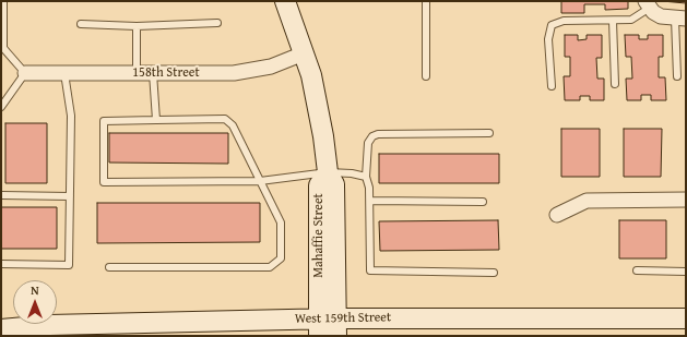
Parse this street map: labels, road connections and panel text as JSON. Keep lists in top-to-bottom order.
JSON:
{
  "streets": {
    "main road": ["Mahaffie Street", "West 159th Street"],
    "street": ["158th Street"]
  },
  "crossings": [
    ["158th Street", "Mahaffie Street"],
    ["Mahaffie Street", "West 159th Street"]
  ],
  "north": "top"
}
